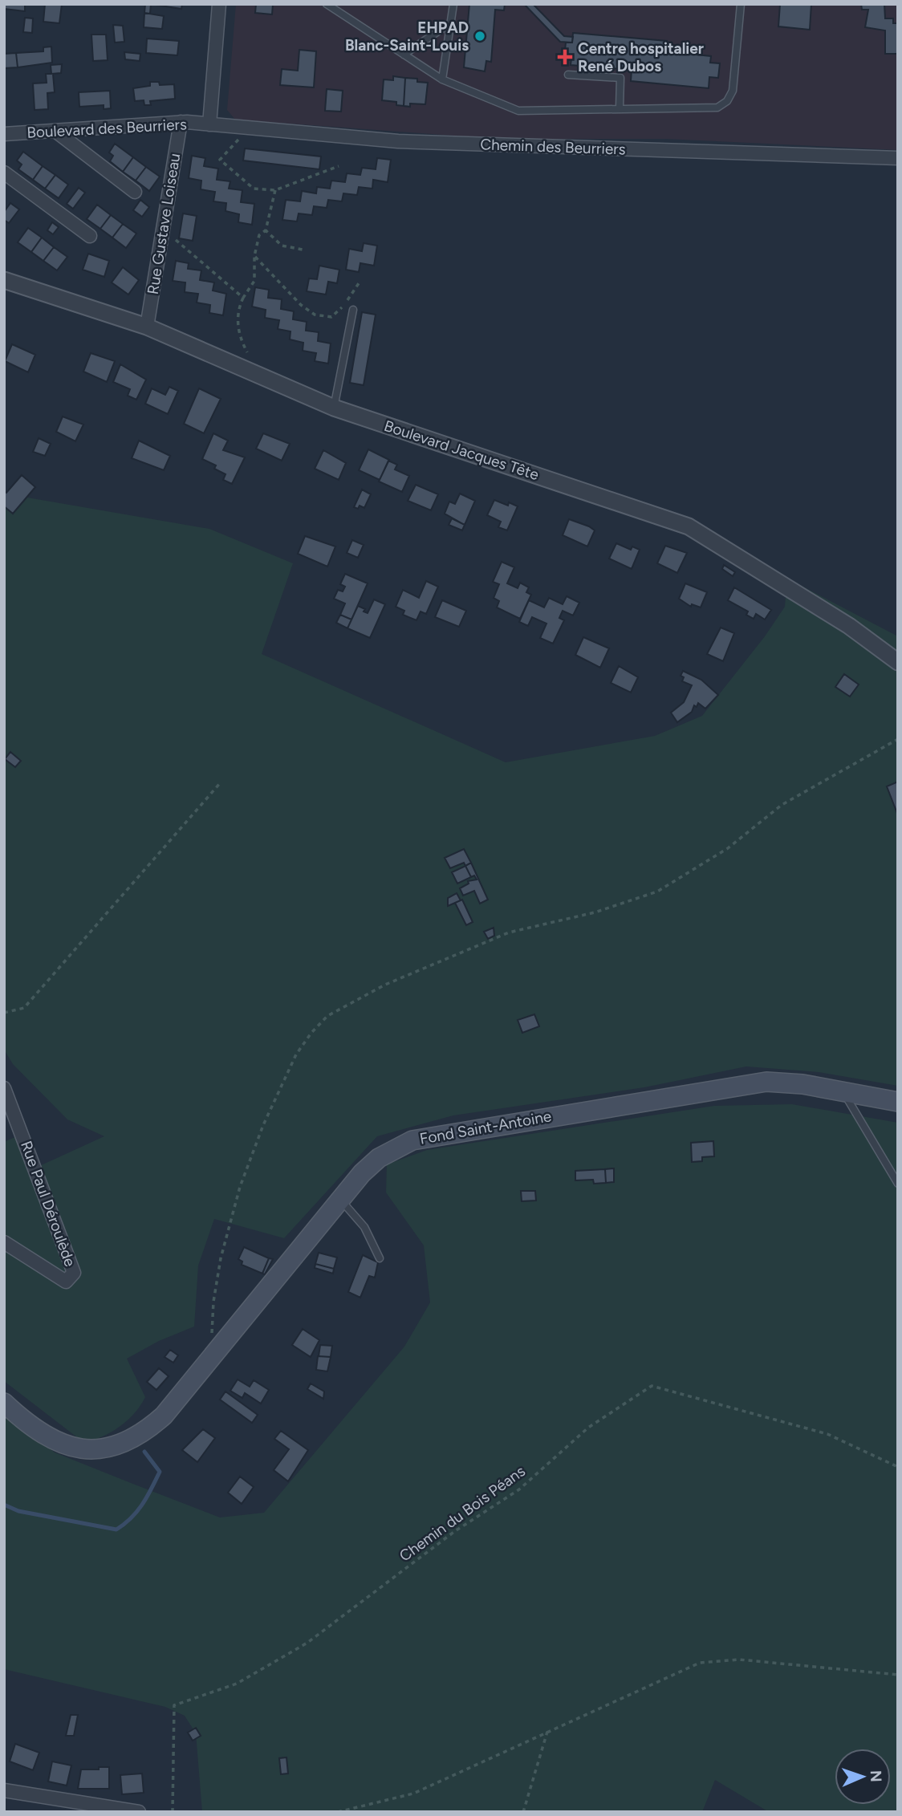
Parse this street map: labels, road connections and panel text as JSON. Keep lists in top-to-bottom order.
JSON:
{
  "streets": {
    "main road": ["Fond Saint-Antoine"],
    "street": [
      "Boulevard des Beurriers",
      "Chemin des Beurriers",
      "Rue Gustave Loiseau",
      "Boulevard Jacques Tête",
      "Rue Paul Déroulède"
    ],
    "path": ["Chemin du Bois Péans"]
  },
  "crossings": [
    ["Boulevard des Beurriers", "Chemin des Beurriers"],
    ["Boulevard des Beurriers", "Rue Gustave Loiseau"],
    ["Rue Gustave Loiseau", "Boulevard Jacques Tête"]
  ],
  "places": {
    "other": ["EHPAD Blanc-Saint-Louis"],
    "health": ["Centre hospitalier René Dubos"]
  },
  "north": "right"
}
